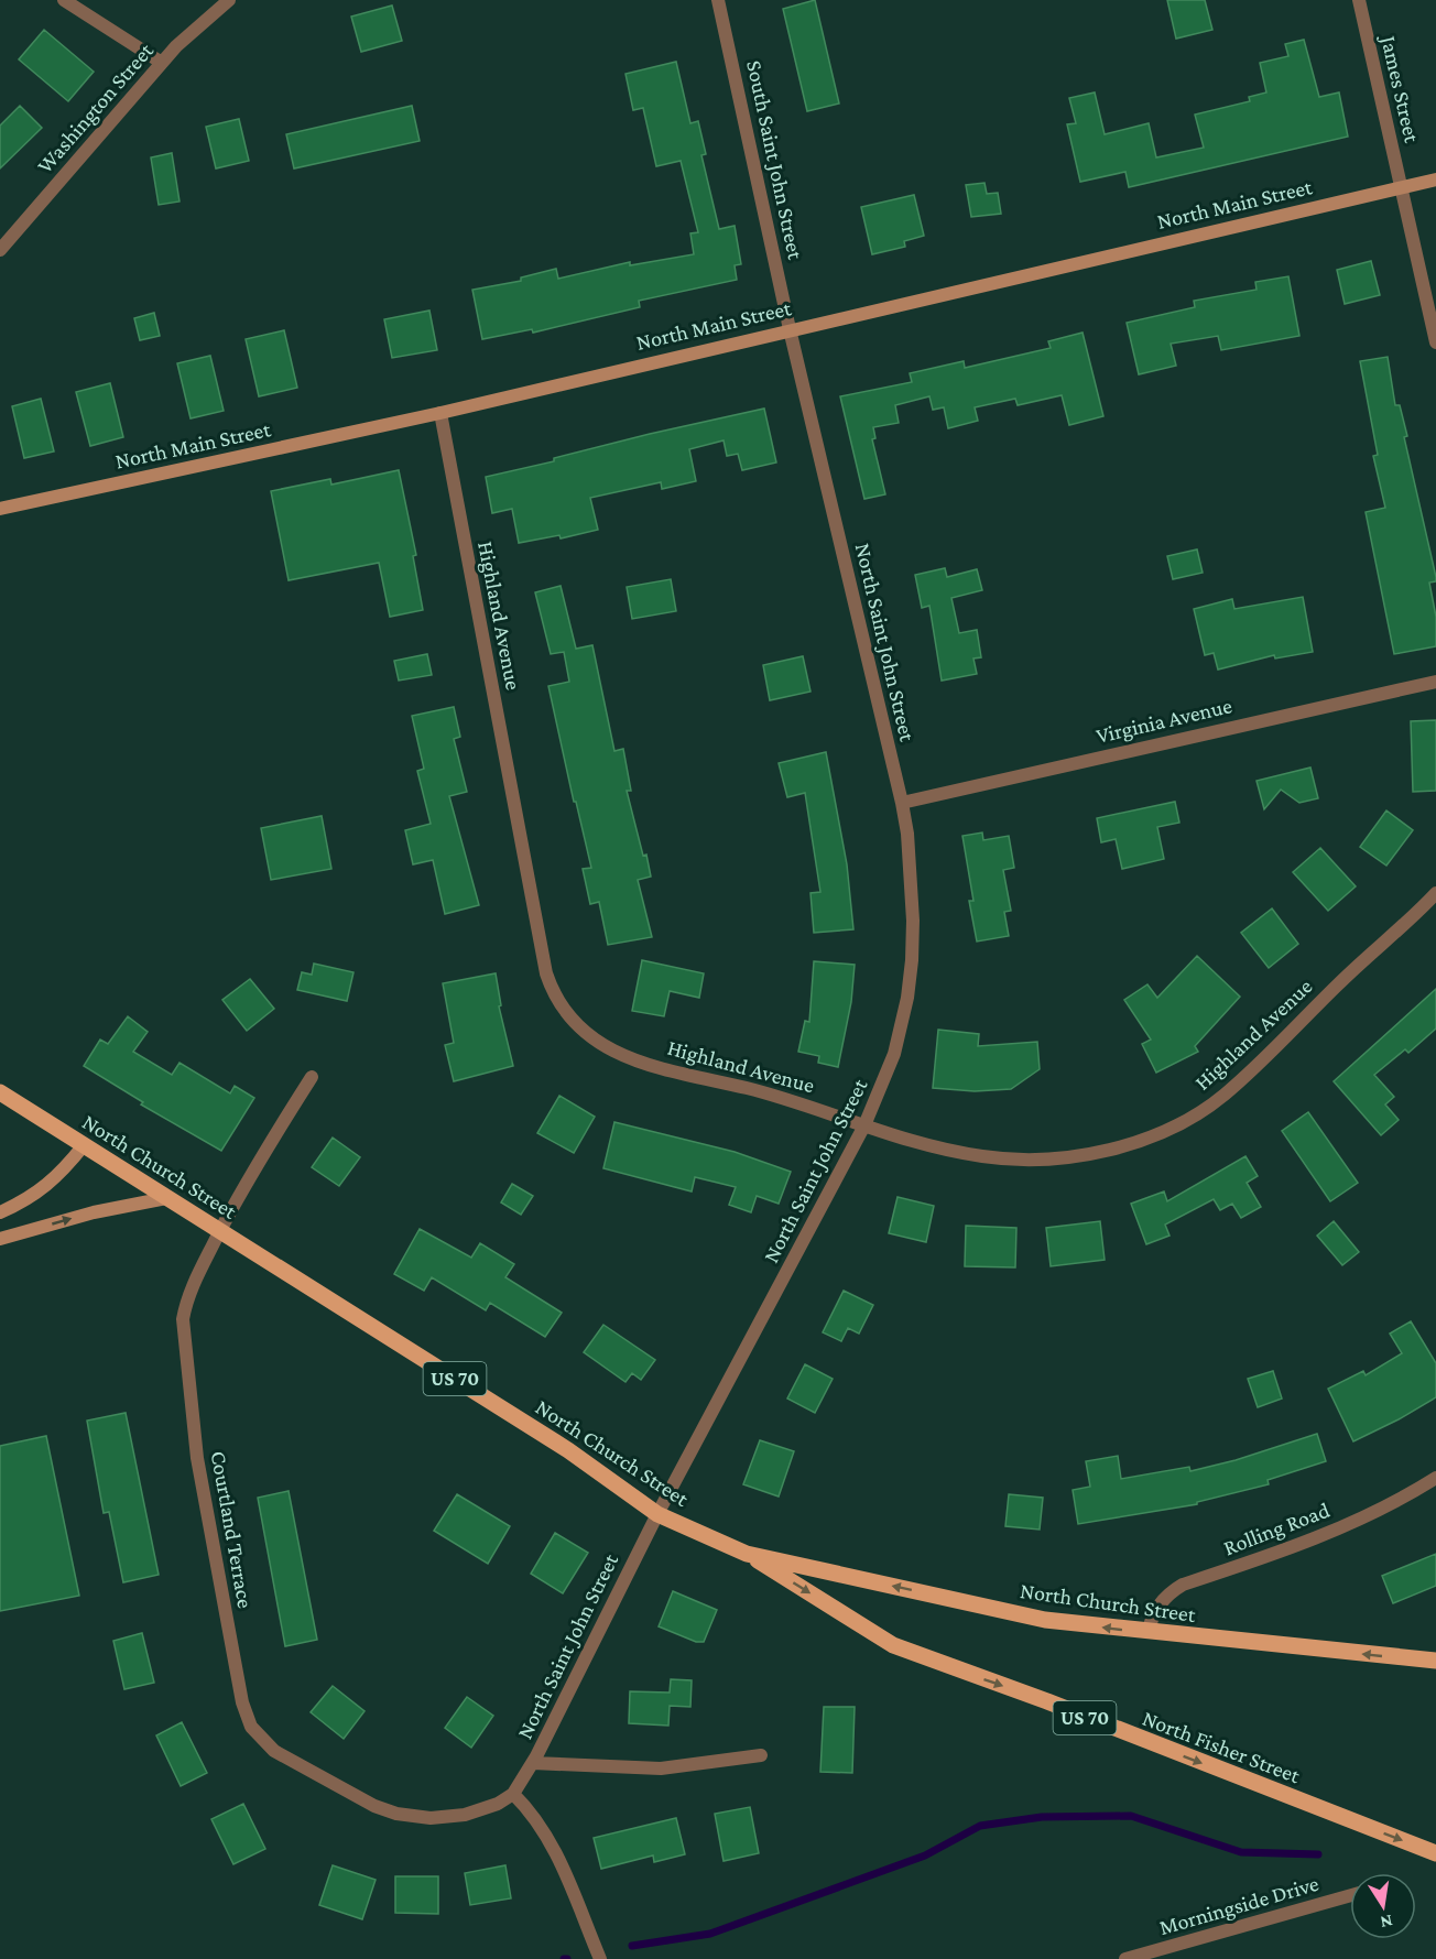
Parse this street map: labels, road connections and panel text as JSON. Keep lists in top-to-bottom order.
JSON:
{
  "streets": {
    "main road": ["North Church Street", "US 70", "North Fisher Street"],
    "street": [
      "James Street",
      "Washington Street",
      "South Saint John Street",
      "North Main Street",
      "Highland Avenue",
      "North Saint John Street",
      "Virginia Avenue",
      "Rolling Road",
      "Courtland Terrace",
      "Morningside Drive"
    ]
  },
  "crossings": [
    ["James Street", "North Main Street"],
    ["South Saint John Street", "North Main Street"],
    ["South Saint John Street", "North Saint John Street"],
    ["North Main Street", "Highland Avenue"],
    ["North Main Street", "North Saint John Street"],
    ["Highland Avenue", "North Saint John Street"],
    ["North Saint John Street", "Virginia Avenue"],
    ["North Saint John Street", "North Church Street"],
    ["North Saint John Street", "Courtland Terrace"],
    ["North Church Street", "Rolling Road"],
    ["North Church Street", "Courtland Terrace"],
    ["North Church Street", "North Fisher Street"]
  ],
  "one_way": ["North Church Street", "North Fisher Street"],
  "north": "bottom"
}
